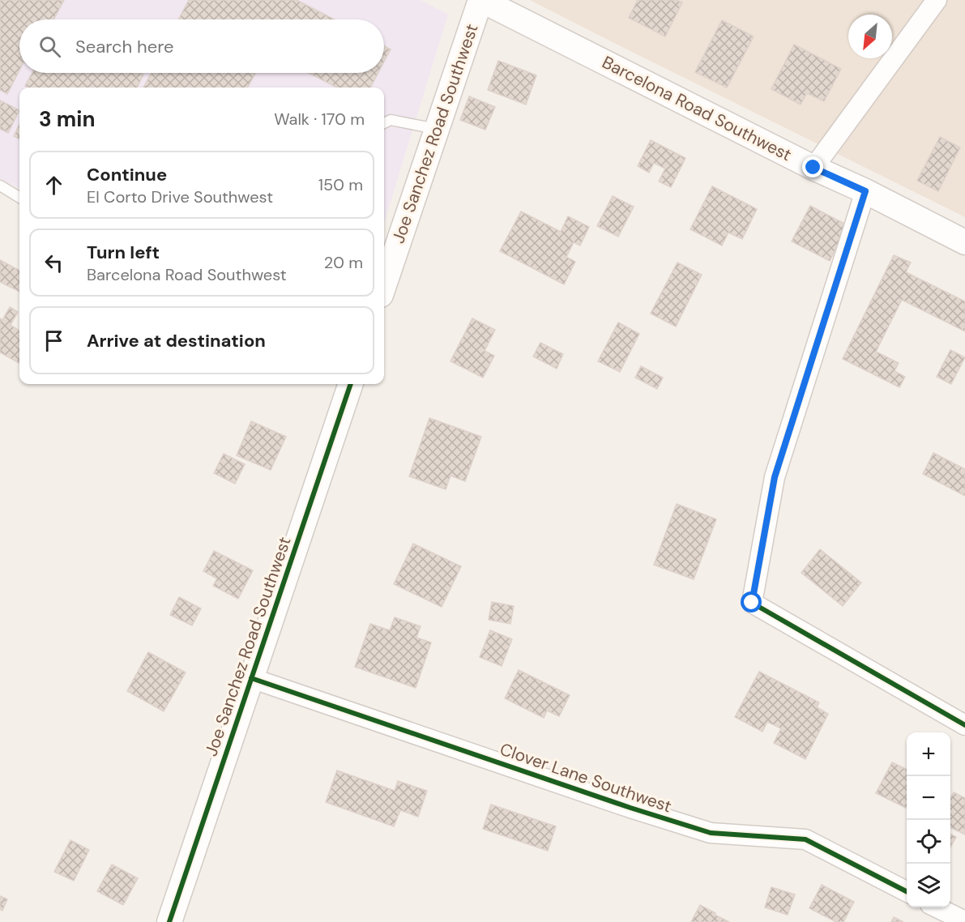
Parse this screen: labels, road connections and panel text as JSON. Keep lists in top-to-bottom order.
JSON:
{
  "streets": {
    "street": ["Barcelona Road Southwest", "Joe Sanchez Road Southwest", "Clover Lane Southwest"]
  },
  "crossings": [
    ["Barcelona Road Southwest", "Joe Sanchez Road Southwest"],
    ["Joe Sanchez Road Southwest", "Clover Lane Southwest"]
  ],
  "north": "bottom left",
  "page": {
    "search": "Search here",
    "heading": ["3 min", "Walk · 170 m"],
    "list": [
      ["Continue", "El Corto Drive Southwest", "150 m"],
      ["Turn left", "Barcelona Road Southwest", "20 m"],
      "Arrive at destination"
    ],
    "map_buttons": ["+", "−"]
  }
}
